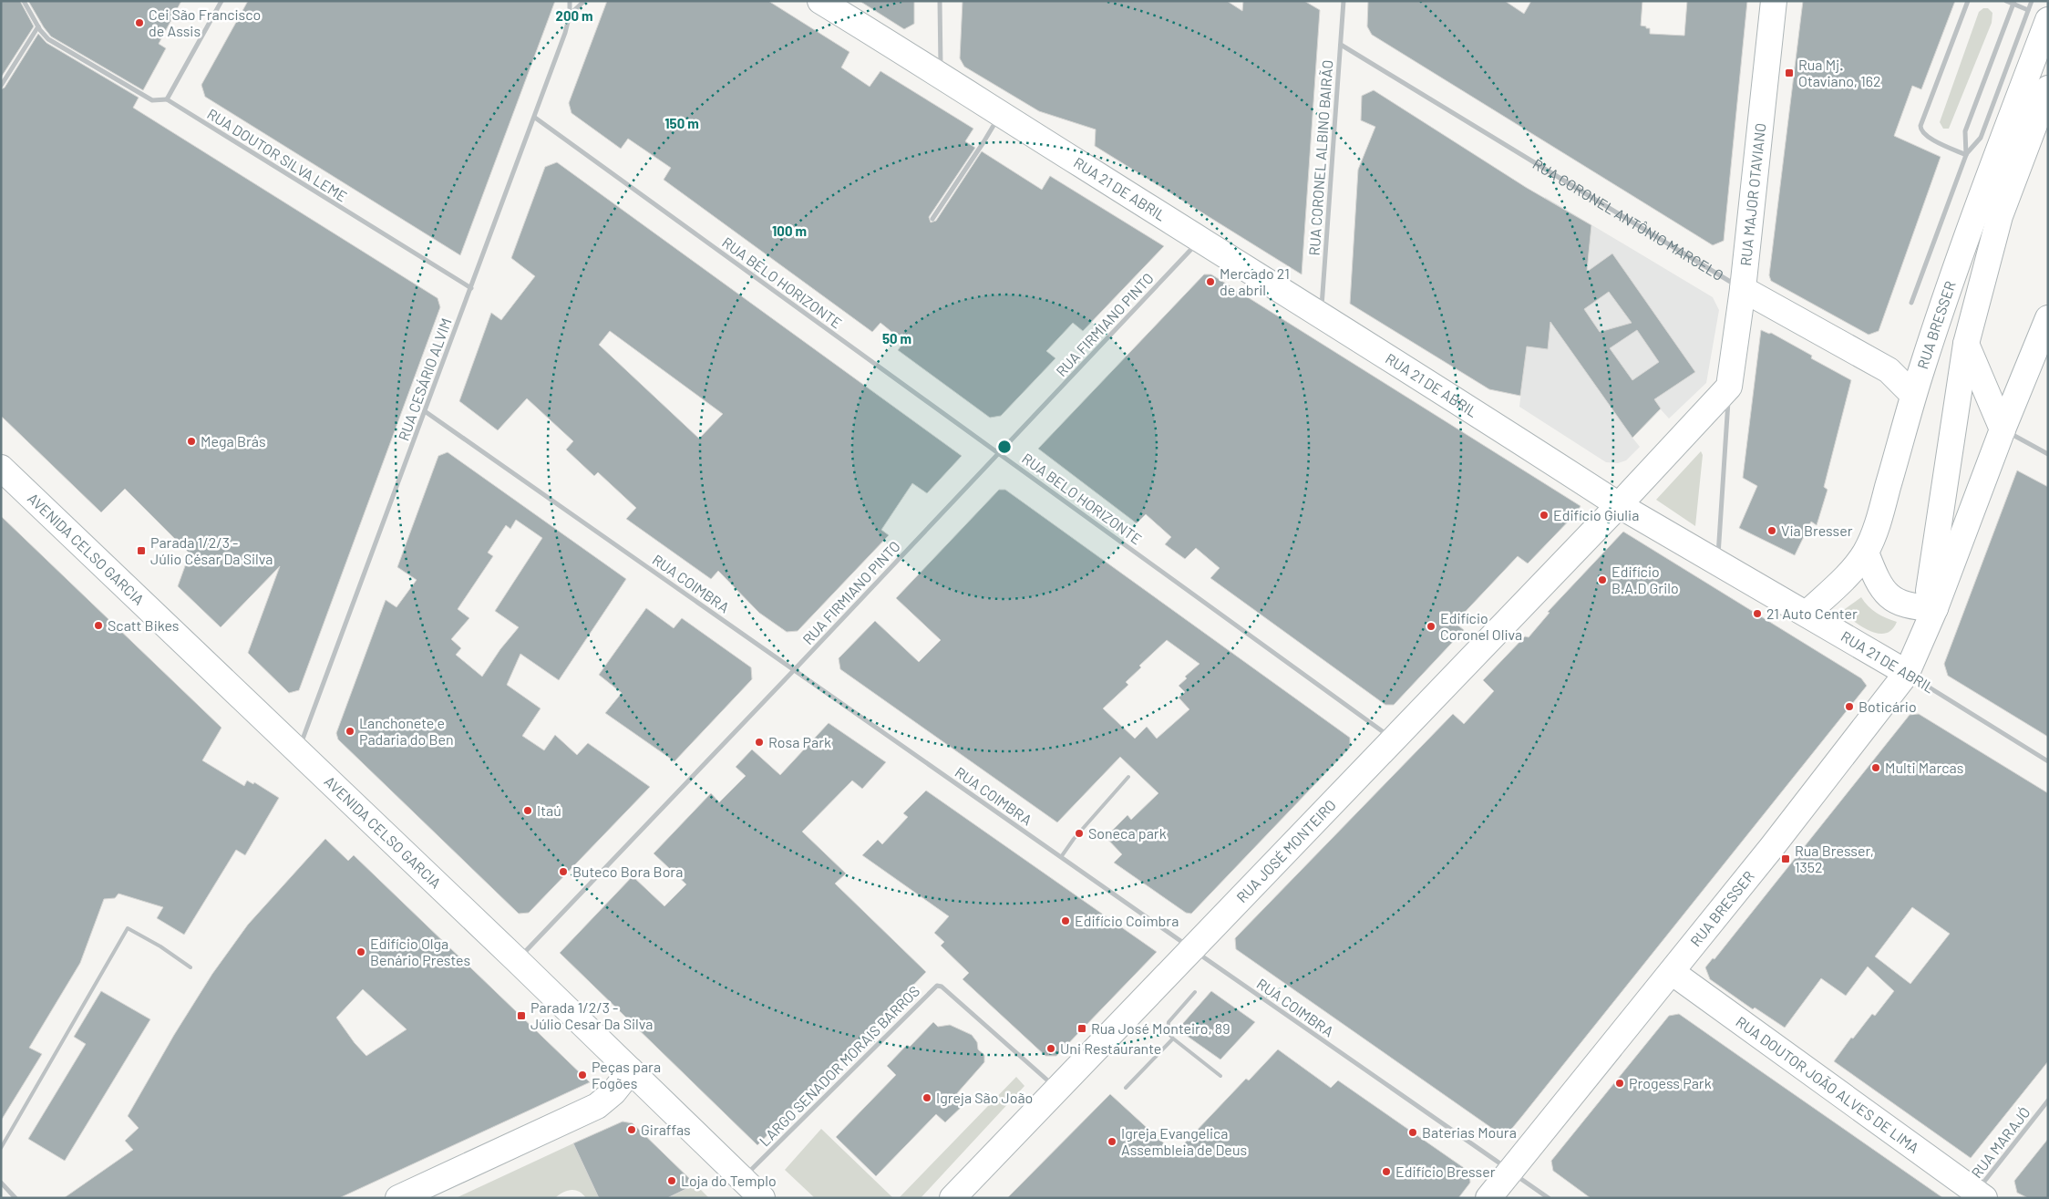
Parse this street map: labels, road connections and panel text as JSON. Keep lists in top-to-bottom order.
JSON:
{
  "streets": {
    "main road": [
      "RUA 21 DE ABRIL",
      "RUA MAJOR OTAVIANO",
      "RUA CORONEL ANTÔNIO MARCELO",
      "RUA BRESSER",
      "AVENIDA CELSO GARCIA",
      "RUA JOSÉ MONTEIRO",
      "RUA DOUTOR JOÃO ALVES DE LIMA"
    ],
    "street": [
      "RUA DOUTOR SILVA LEME",
      "RUA CORONEL ALBINO BAIRÃO",
      "RUA BELO HORIZONTE",
      "RUA FIRMIANO PINTO",
      "RUA CESÁRIO ALVIM",
      "RUA COIMBRA",
      "LARGO SENADOR MORAIS BARROS",
      "RUA MARAJÓ"
    ]
  },
  "crossings": [
    ["RUA DOUTOR SILVA LEME", "RUA CESÁRIO ALVIM"],
    ["RUA CORONEL ALBINO BAIRÃO", "RUA 21 DE ABRIL"],
    ["RUA CORONEL ALBINO BAIRÃO", "RUA CORONEL ANTÔNIO MARCELO"],
    ["RUA 21 DE ABRIL", "RUA MAJOR OTAVIANO"],
    ["RUA 21 DE ABRIL", "RUA FIRMIANO PINTO"],
    ["RUA 21 DE ABRIL", "RUA BRESSER"],
    ["RUA 21 DE ABRIL", "RUA JOSÉ MONTEIRO"],
    ["RUA MAJOR OTAVIANO", "RUA CORONEL ANTÔNIO MARCELO"],
    ["RUA CORONEL ANTÔNIO MARCELO", "RUA BRESSER"],
    ["RUA BELO HORIZONTE", "RUA FIRMIANO PINTO"],
    ["RUA BELO HORIZONTE", "RUA CESÁRIO ALVIM"],
    ["RUA BELO HORIZONTE", "RUA JOSÉ MONTEIRO"],
    ["RUA FIRMIANO PINTO", "AVENIDA CELSO GARCIA"],
    ["RUA FIRMIANO PINTO", "RUA COIMBRA"],
    ["RUA BRESSER", "RUA COIMBRA"],
    ["RUA BRESSER", "RUA DOUTOR JOÃO ALVES DE LIMA"],
    ["RUA CESÁRIO ALVIM", "AVENIDA CELSO GARCIA"],
    ["RUA CESÁRIO ALVIM", "RUA COIMBRA"],
    ["AVENIDA CELSO GARCIA", "LARGO SENADOR MORAIS BARROS"],
    ["RUA COIMBRA", "RUA JOSÉ MONTEIRO"],
    ["RUA JOSÉ MONTEIRO", "LARGO SENADOR MORAIS BARROS"],
    ["RUA DOUTOR JOÃO ALVES DE LIMA", "RUA MARAJÓ"]
  ],
  "places": {
    "other": [
      "Cei São Francisco de Assis",
      "Mercado 21 de abril",
      "Mega Brás",
      "Edifício Giulia",
      "Via Bresser",
      "Edifício B.A.D Grilo",
      "21 Auto Center",
      "Scatt Bikes",
      "Edifício Coronel Oliva",
      "Boticário",
      "Lanchonete e Padaria do Ben",
      "Rosa Park",
      "Multi Marcas",
      "Itaú",
      "Soneca park",
      "Buteco Bora Bora",
      "Edifício Coimbra",
      "Edifício Olga Benário Prestes",
      "Uni Restaurante",
      "Peças para Fogões",
      "Progess Park",
      "Igreja São João",
      "Giraffas",
      "Baterias Moura",
      "Igreja Evangelica Assembleia de Deus",
      "Edifício Bresser",
      "Loja do Templo"
    ],
    "transit": [
      "Rua Mj. Otaviano, 162",
      "Parada 1/2/3 - Júlio César Da Silva",
      "Rua Bresser, 1352",
      "Parada 1/2/3 - Júlio Cesar Da Silva",
      "Rua José Monteiro, 89"
    ]
  },
  "rings": [
    "200 m",
    "150 m",
    "100 m",
    "50 m"
  ]
}
